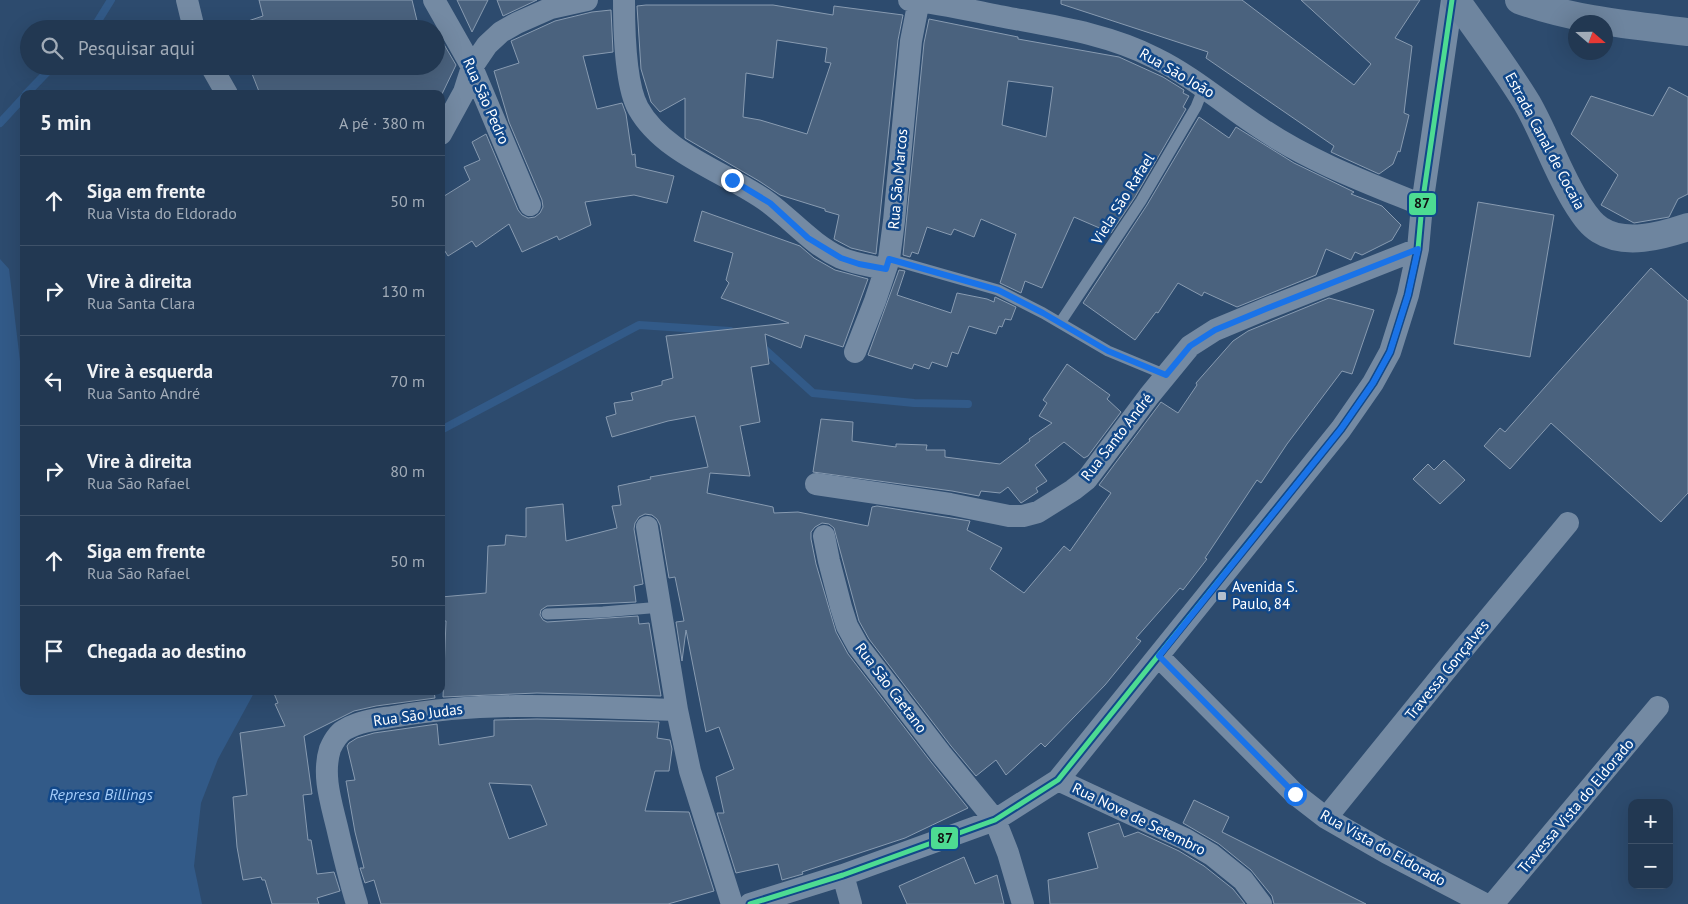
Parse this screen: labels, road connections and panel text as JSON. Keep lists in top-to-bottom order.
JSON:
{
  "streets": {
    "street": [
      "Rua São João",
      "Rua São Pedro",
      "Estrada Canal de Cocaia",
      "Rua São Marcos",
      "Rua Santo André",
      "Travessa Gonçalves",
      "Rua São Caetano",
      "Rua São Judas",
      "Travessa Vista do Eldorado",
      "Rua Nove de Setembro",
      "Rua Vista do Eldorado"
    ],
    "lane": ["Viela São Rafael"]
  },
  "crossings": [
    ["Rua São João", "Rua São Marcos"],
    ["Rua São João", "Viela São Rafael"],
    ["Travessa Gonçalves", "Rua Vista do Eldorado"]
  ],
  "water": ["Represa Billings"],
  "places": {
    "transit": ["Avenida S. Paulo, 84"]
  },
  "lines": ["transit line 87"],
  "north": "right",
  "page": {
    "search": "Pesquisar aqui",
    "heading": ["5 min", "A pé · 380 m"],
    "list": [
      ["Siga em frente", "Rua Vista do Eldorado", "50 m"],
      ["Vire à direita", "Rua Santa Clara", "130 m"],
      ["Vire à esquerda", "Rua Santo André", "70 m"],
      ["Vire à direita", "Rua São Rafael", "80 m"],
      ["Siga em frente", "Rua São Rafael", "50 m"],
      "Chegada ao destino"
    ],
    "map_buttons": ["+", "−"]
  }
}
